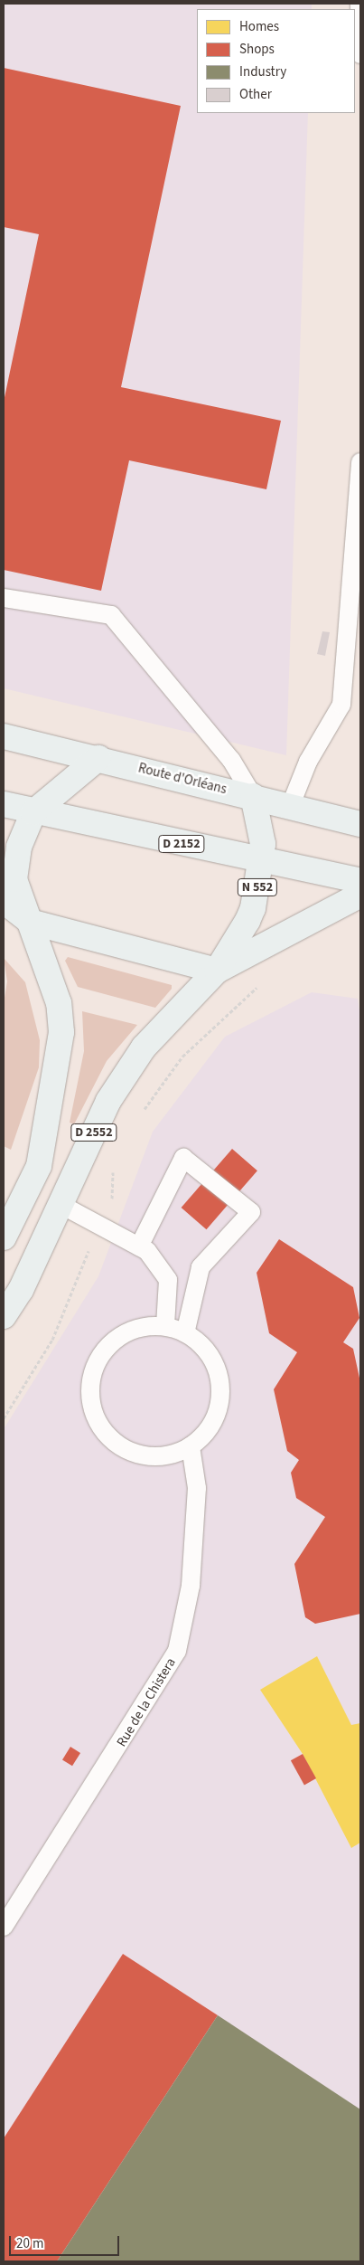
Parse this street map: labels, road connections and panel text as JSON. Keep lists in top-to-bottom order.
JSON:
{
  "streets": {
    "main road": [
      "Route d'Orléans",
      "D 2152",
      "N 552",
      "D 2552"
    ],
    "lane": ["Rue de la Chistera"]
  },
  "crossings": [
    ["Route d'Orléans", "N 552"],
    ["D 2152", "N 552"],
    ["N 552", "D 2552"]
  ],
  "legend": [
    "Homes",
    "Shops",
    "Industry",
    "Other"
  ],
  "scale_bar": "20 m"
}
